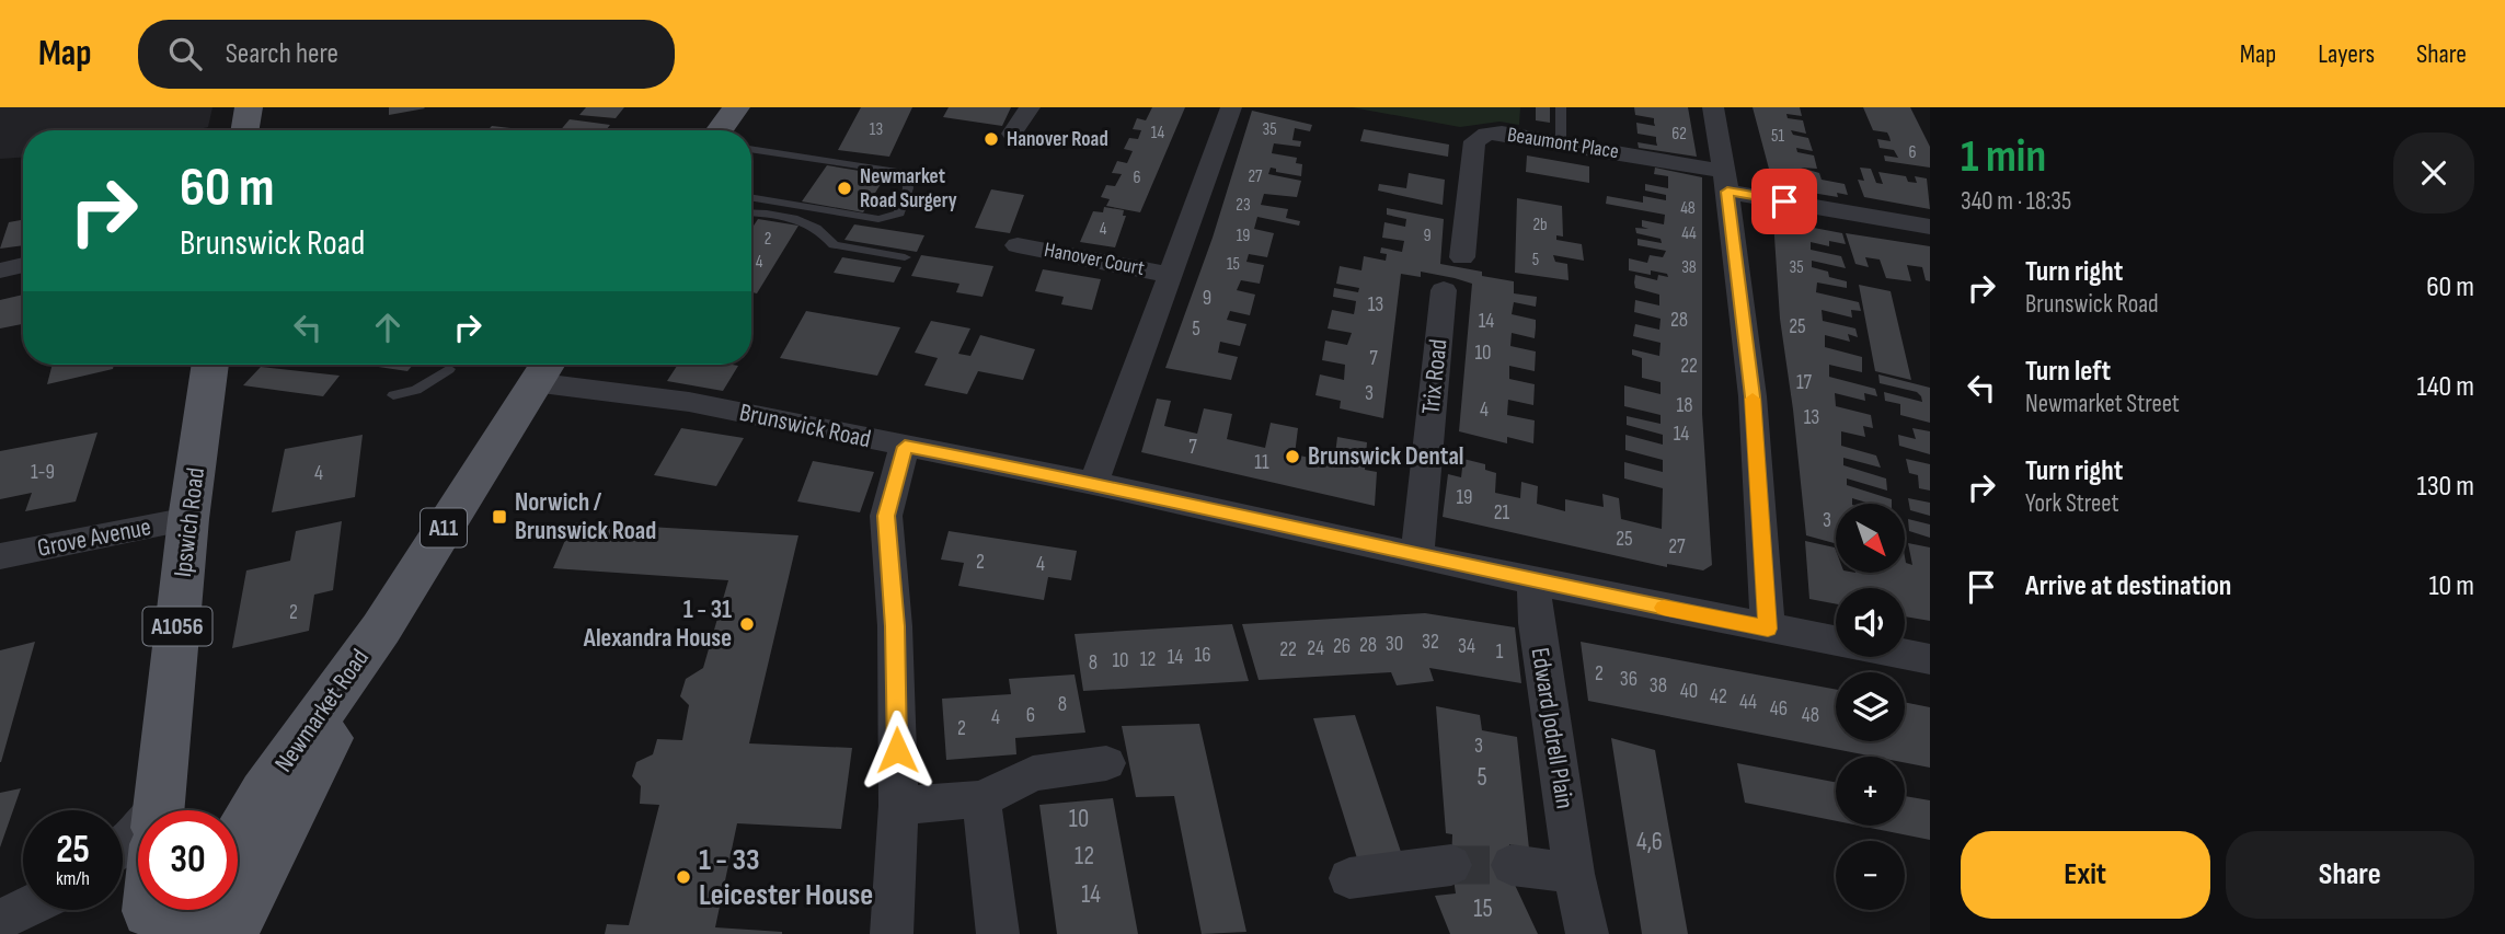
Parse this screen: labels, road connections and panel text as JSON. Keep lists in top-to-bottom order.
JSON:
{
  "streets": {
    "main road": [
      "Ipswich Road",
      "A11",
      "A1056",
      "Newmarket Road"
    ],
    "street": [
      "Beaumont Place",
      "Hanover Court",
      "Trix Road",
      "Brunswick Road",
      "Grove Avenue",
      "Edward Jodrell Plain"
    ]
  },
  "crossings": [
    ["Trix Road", "Brunswick Road"],
    ["Brunswick Road", "Newmarket Road"],
    ["Brunswick Road", "Edward Jodrell Plain"],
    ["Ipswich Road", "Grove Avenue"],
    ["A11", "Newmarket Road"]
  ],
  "places": {
    "other": [
      "Hanover Road",
      "Newmarket Road Surgery",
      "Brunswick Dental",
      "1 - 31 Alexandra House",
      "1 - 33 Leicester House"
    ],
    "transit": ["Norwich / Brunswick Road"]
  },
  "house_numbers": [
    "13",
    "35",
    "14",
    "62",
    "51",
    "6",
    "27",
    "6",
    "23",
    "48",
    "2b",
    "4",
    "44",
    "19",
    "9",
    "2",
    "5",
    "4",
    "15",
    "38",
    "35",
    "9",
    "13",
    "28",
    "14",
    "25",
    "5",
    "10",
    "7",
    "22",
    "17",
    "3",
    "18",
    "4",
    "13",
    "14",
    "7",
    "11",
    "1-9",
    "4",
    "19",
    "21",
    "3",
    "25",
    "27",
    "2",
    "4",
    "2",
    "32",
    "30",
    "28",
    "26",
    "34",
    "24",
    "22",
    "1",
    "16",
    "14",
    "12",
    "10",
    "8",
    "2",
    "36",
    "38",
    "40",
    "42",
    "44",
    "8",
    "46",
    "6",
    "48",
    "4",
    "2",
    "3",
    "5",
    "10",
    "4,6",
    "12",
    "14",
    "15"
  ],
  "north": "bottom right",
  "page": {
    "header": "Map",
    "search": "Search here",
    "nav": ["Map", "Layers", "Share"],
    "heading": ["1 min", "340 m · 18:35"],
    "turn": ["60 m", "Brunswick Road"],
    "list": [
      {
        "name": "Turn right",
        "note": "Brunswick Road",
        "value": "60 m"
      },
      {
        "name": "Turn left",
        "note": "Newmarket Street",
        "value": "140 m"
      },
      {
        "name": "Turn right",
        "note": "York Street",
        "value": "130 m"
      },
      {
        "name": "Arrive at destination",
        "value": "10 m"
      }
    ],
    "map_buttons": ["+", "−"],
    "speed": "25 km/h",
    "limit": "30",
    "buttons": ["Exit", "Share"]
  }
}
